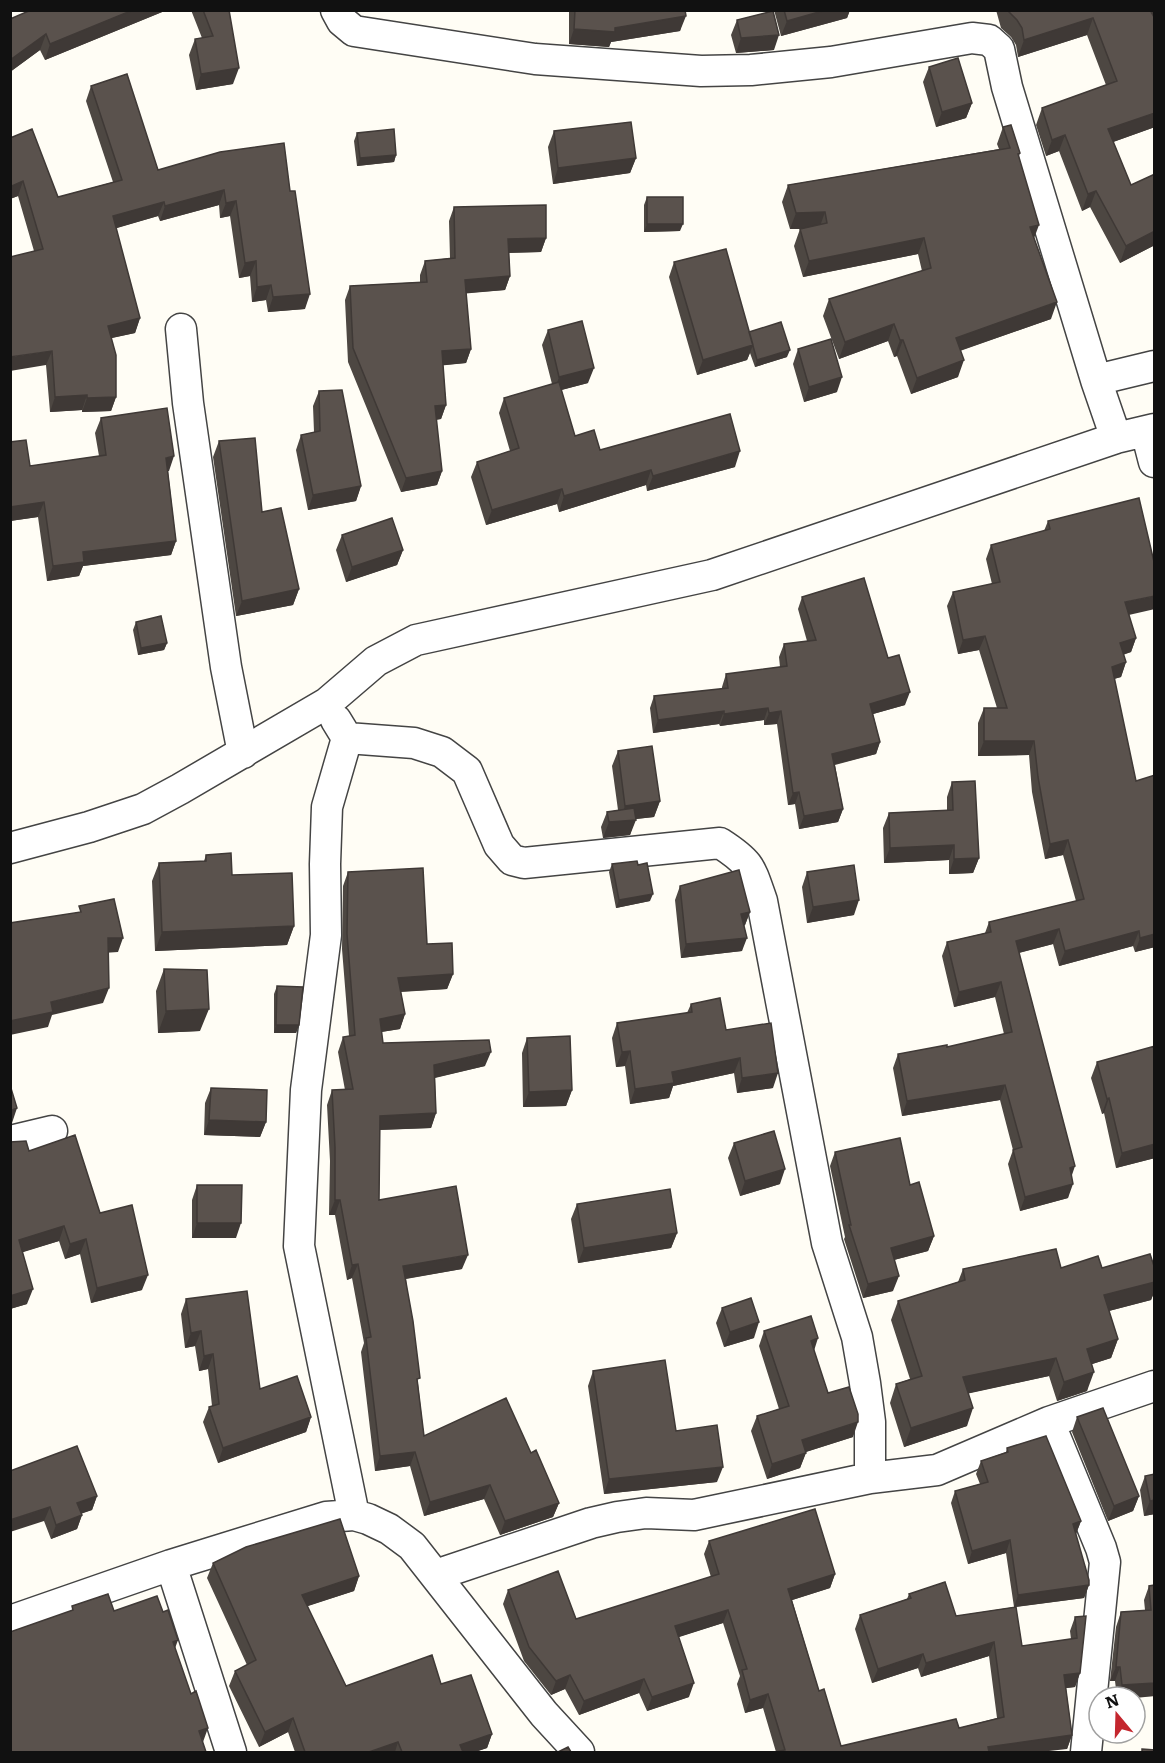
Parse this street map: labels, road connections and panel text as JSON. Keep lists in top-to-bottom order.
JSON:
{
  "north": "top"
}
